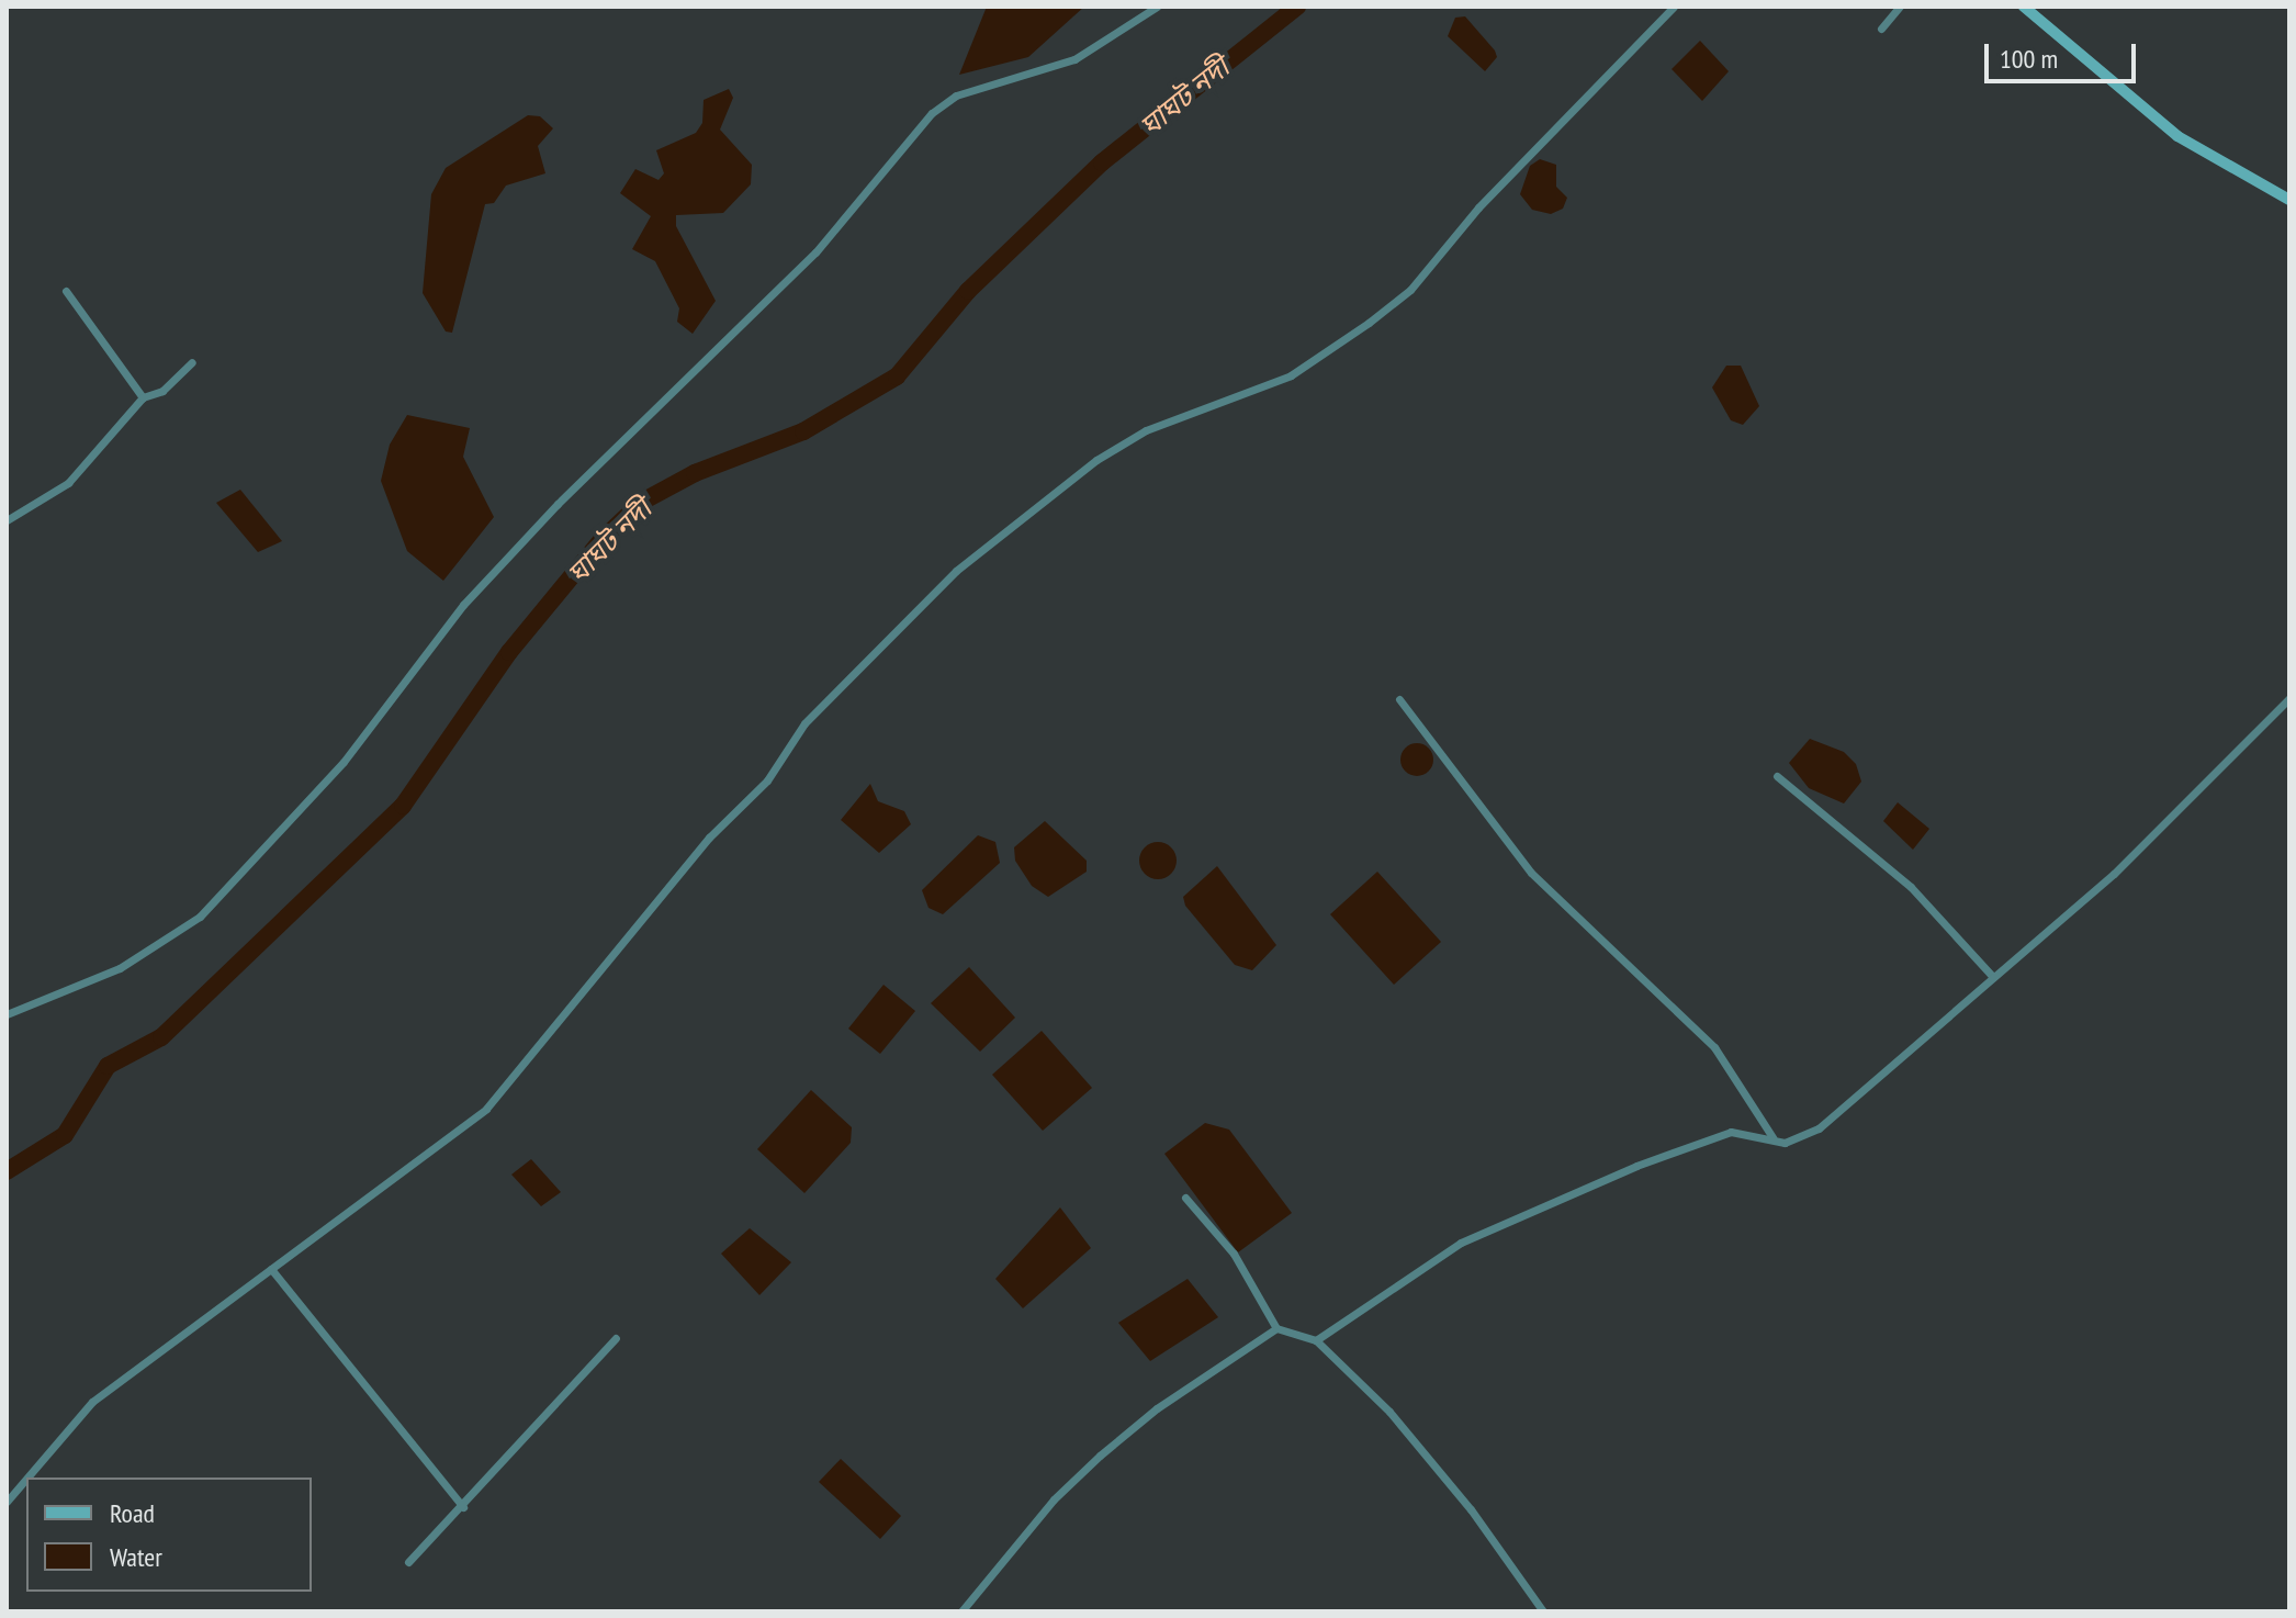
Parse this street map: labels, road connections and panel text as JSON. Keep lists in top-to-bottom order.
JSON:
{
  "water": ["ঘাঘট নদী"],
  "legend": ["Road", "Water"],
  "scale_bar": "100 m"
}
